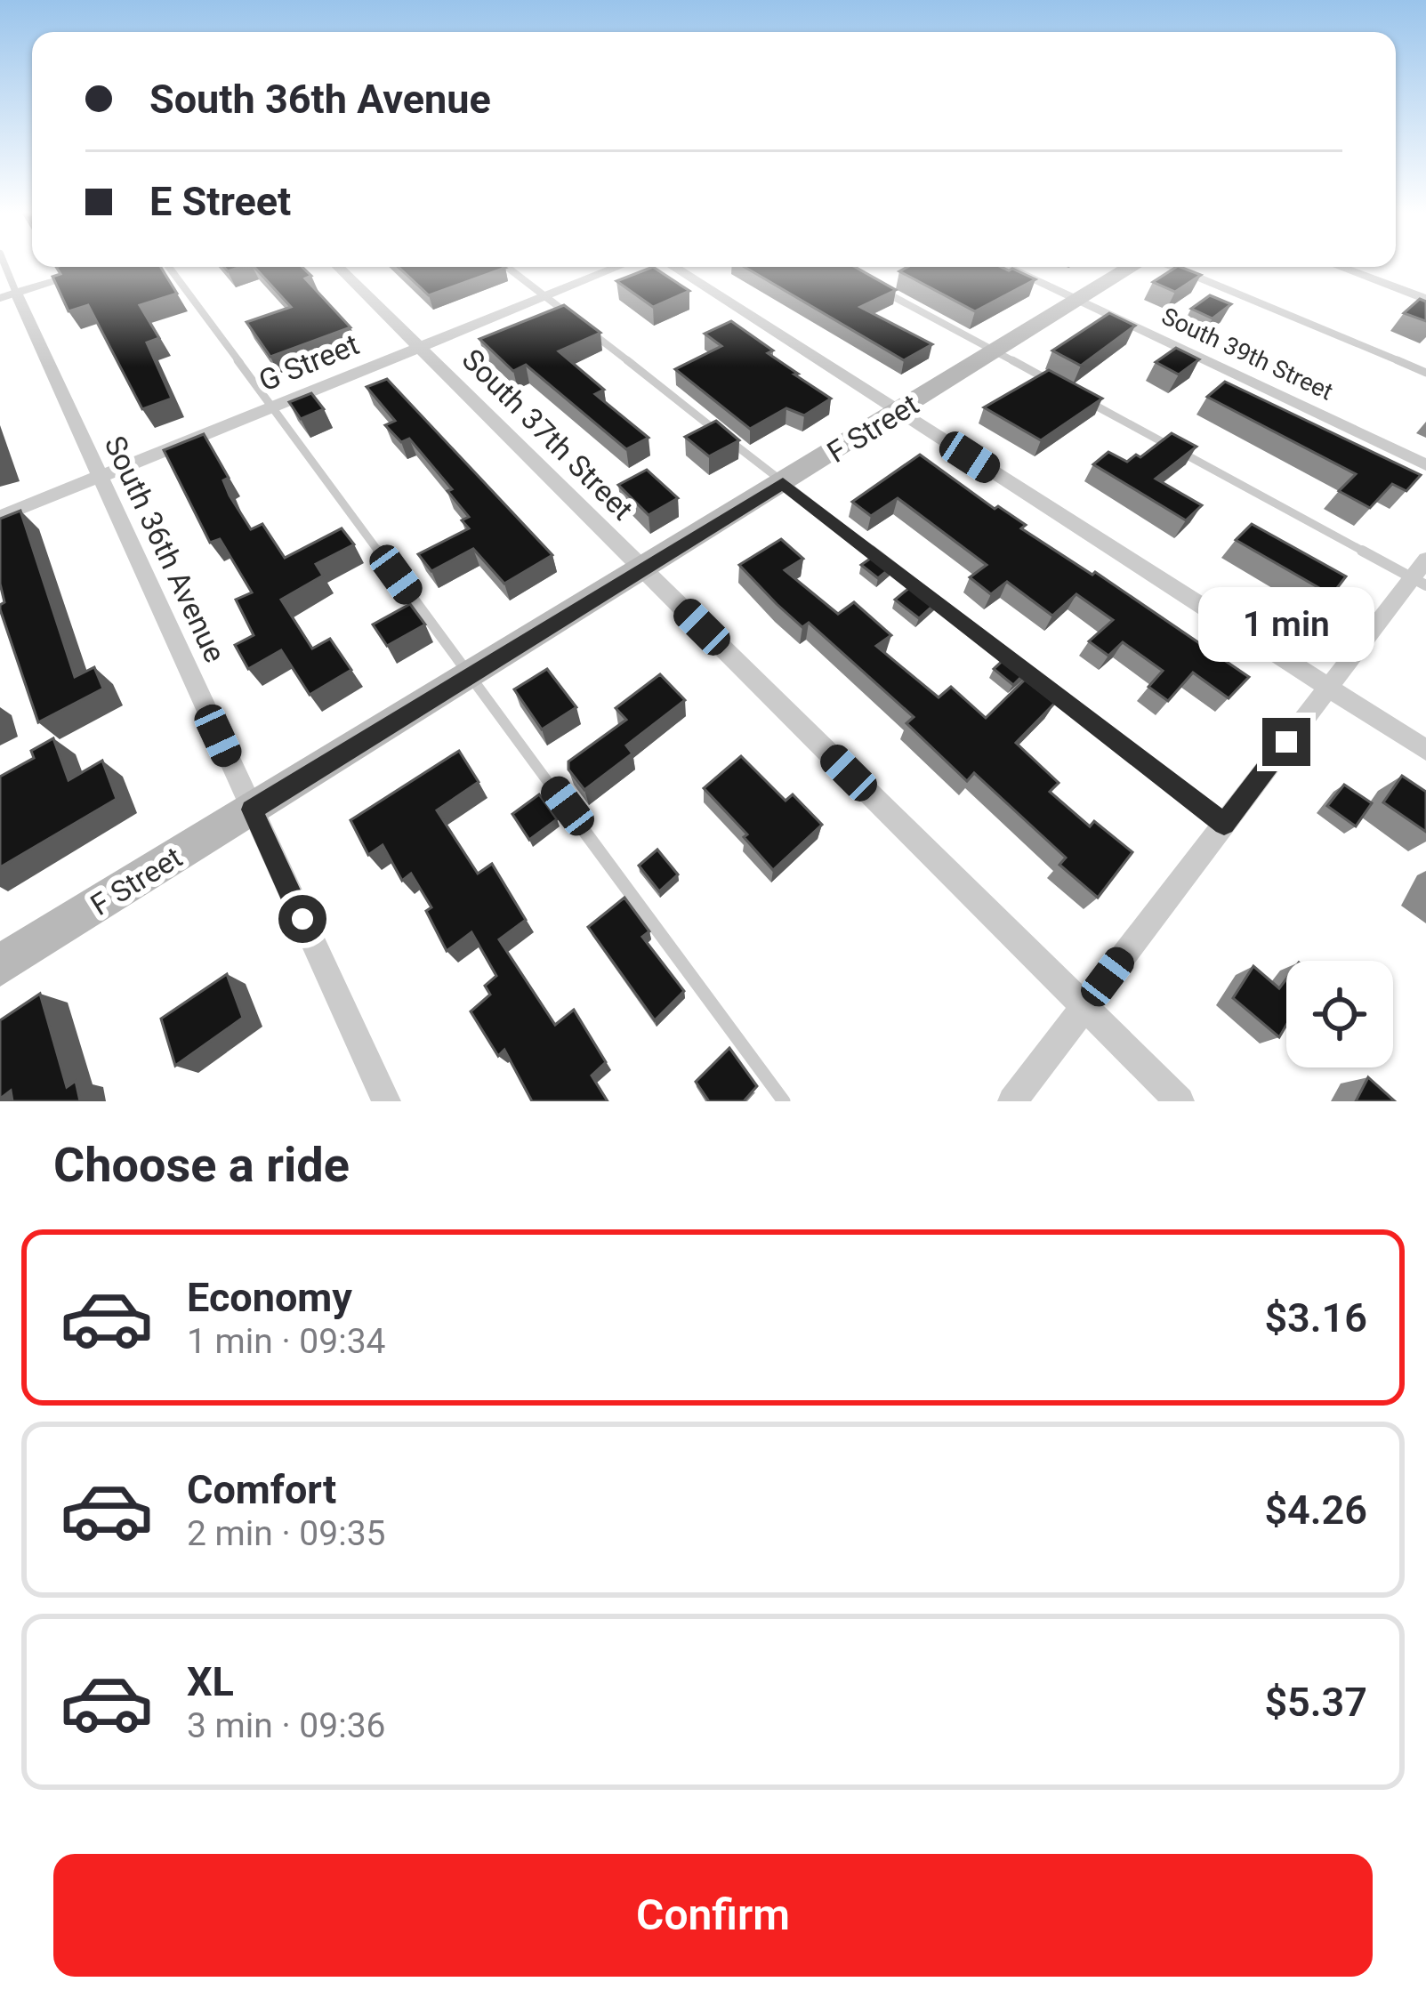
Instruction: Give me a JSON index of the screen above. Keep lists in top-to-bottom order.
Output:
{
  "streets": {
    "main road": ["F Street"],
    "street": [
      "South 39th Street",
      "G Street",
      "South 37th Street",
      "South 36th Avenue"
    ]
  },
  "crossings": [
    ["South 39th Street", "F Street"],
    ["G Street", "South 37th Street"],
    ["G Street", "South 36th Avenue"],
    ["F Street", "South 37th Street"],
    ["F Street", "South 36th Avenue"]
  ],
  "page": {
    "banner": ["South 36th Avenue", "E Street"],
    "bubble": "1 min",
    "heading": "Choose a ride",
    "list": [
      {
        "name": "Economy",
        "note": "1 min · 09:34",
        "value": "$3.16"
      },
      {
        "name": "Comfort",
        "note": "2 min · 09:35",
        "value": "$4.26"
      },
      {
        "name": "XL",
        "note": "3 min · 09:36",
        "value": "$5.37"
      }
    ],
    "buttons": "Confirm"
  }
}
